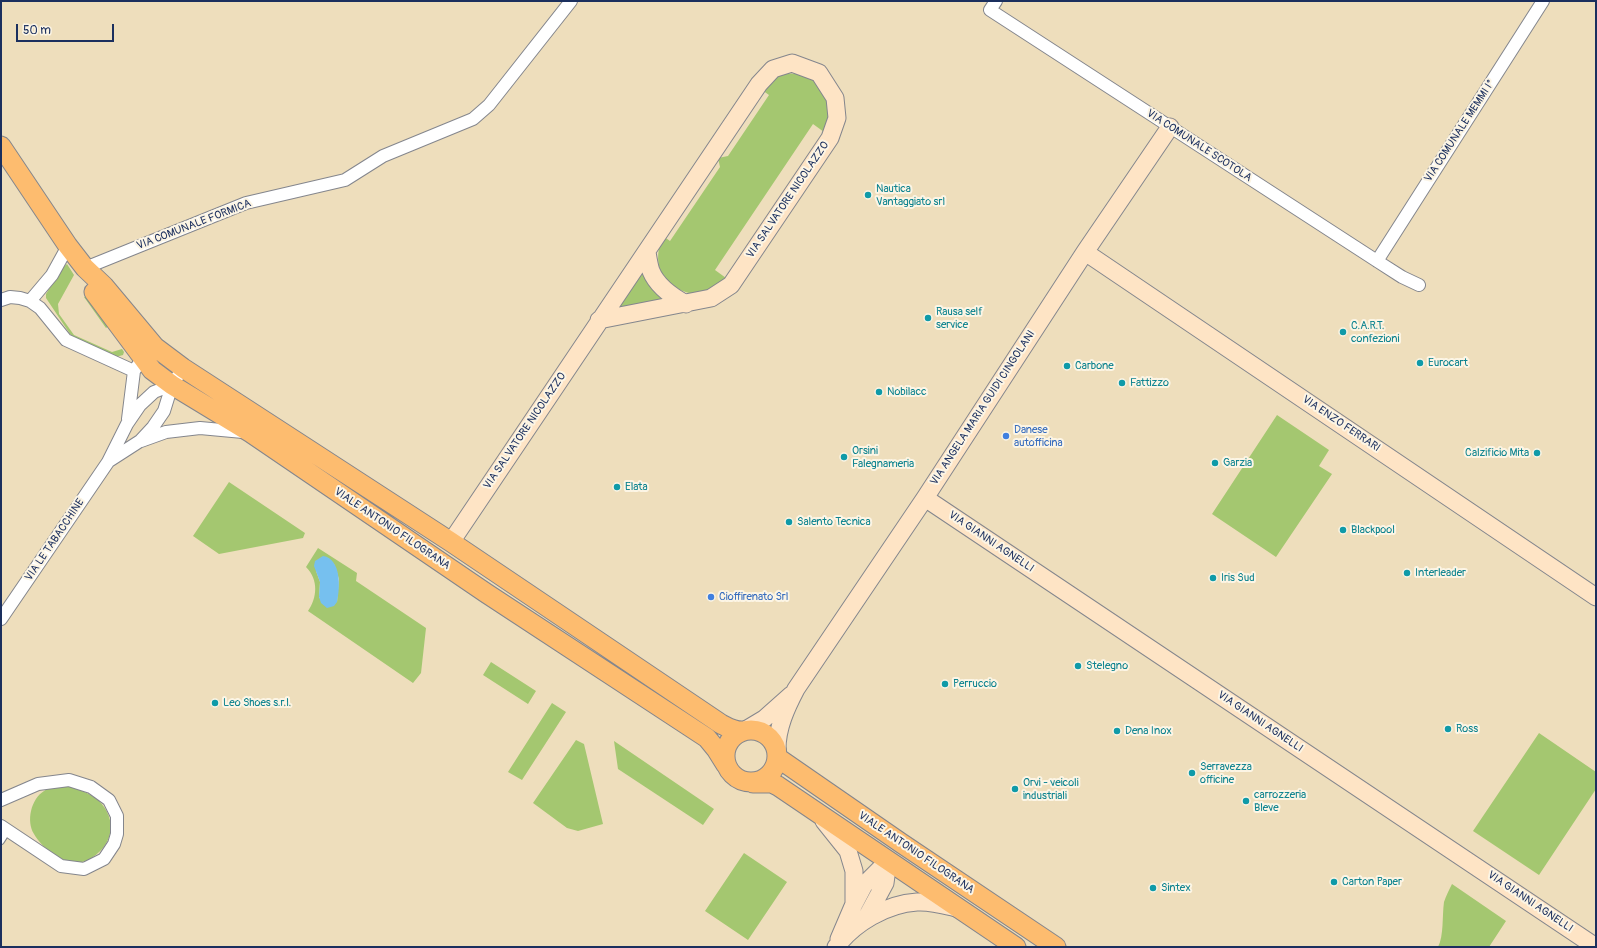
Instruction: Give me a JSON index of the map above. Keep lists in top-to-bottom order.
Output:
{
  "streets": {
    "main road": ["VIALE ANTONIO FILOGRANA"],
    "street": [
      "VIA COMUNALE MEMMI I°",
      "VIA COMUNALE SCOTOLA",
      "VIA SALVATORE NICOLAZZO",
      "VIA COMUNALE FORMICA",
      "VIA ANGELA MARIA GUIDI CINGOLANI",
      "VIA ENZO FERRARI",
      "VIA LE TABACCHINE",
      "VIA GIANNI AGNELLI"
    ]
  },
  "crossings": [
    ["VIA COMUNALE MEMMI I°", "VIA COMUNALE SCOTOLA"],
    ["VIA COMUNALE SCOTOLA", "VIA ANGELA MARIA GUIDI CINGOLANI"],
    ["VIA SALVATORE NICOLAZZO", "VIALE ANTONIO FILOGRANA"],
    ["VIA COMUNALE FORMICA", "VIALE ANTONIO FILOGRANA"],
    ["VIA ANGELA MARIA GUIDI CINGOLANI", "VIA ENZO FERRARI"],
    ["VIA ANGELA MARIA GUIDI CINGOLANI", "VIA GIANNI AGNELLI"],
    ["VIALE ANTONIO FILOGRANA", "VIA LE TABACCHINE"]
  ],
  "places": [
    "Nautica Vantaggiato srl",
    "Rausa self service",
    "C.A.R.T. confezioni",
    "Eurocart",
    "Carbone",
    "Fattizzo",
    "Nobilacc",
    "Danese autofficina",
    "Calzificio Mita",
    "Orsini Falegnameria",
    "Garzia",
    "Elata",
    "Salento Tecnica",
    "Blackpool",
    "Interleader",
    "Iris Sud",
    "Cioffirenato Srl",
    "Stelegno",
    "Perruccio",
    "Leo Shoes s.r.l.",
    "Ross",
    "Dena Inox",
    "Serravezza officine",
    "Orvi - veicoli industriali",
    "carrozzeria Bleve",
    "Carton Paper",
    "Sintex"
  ],
  "scale_bar": "50 m"
}
